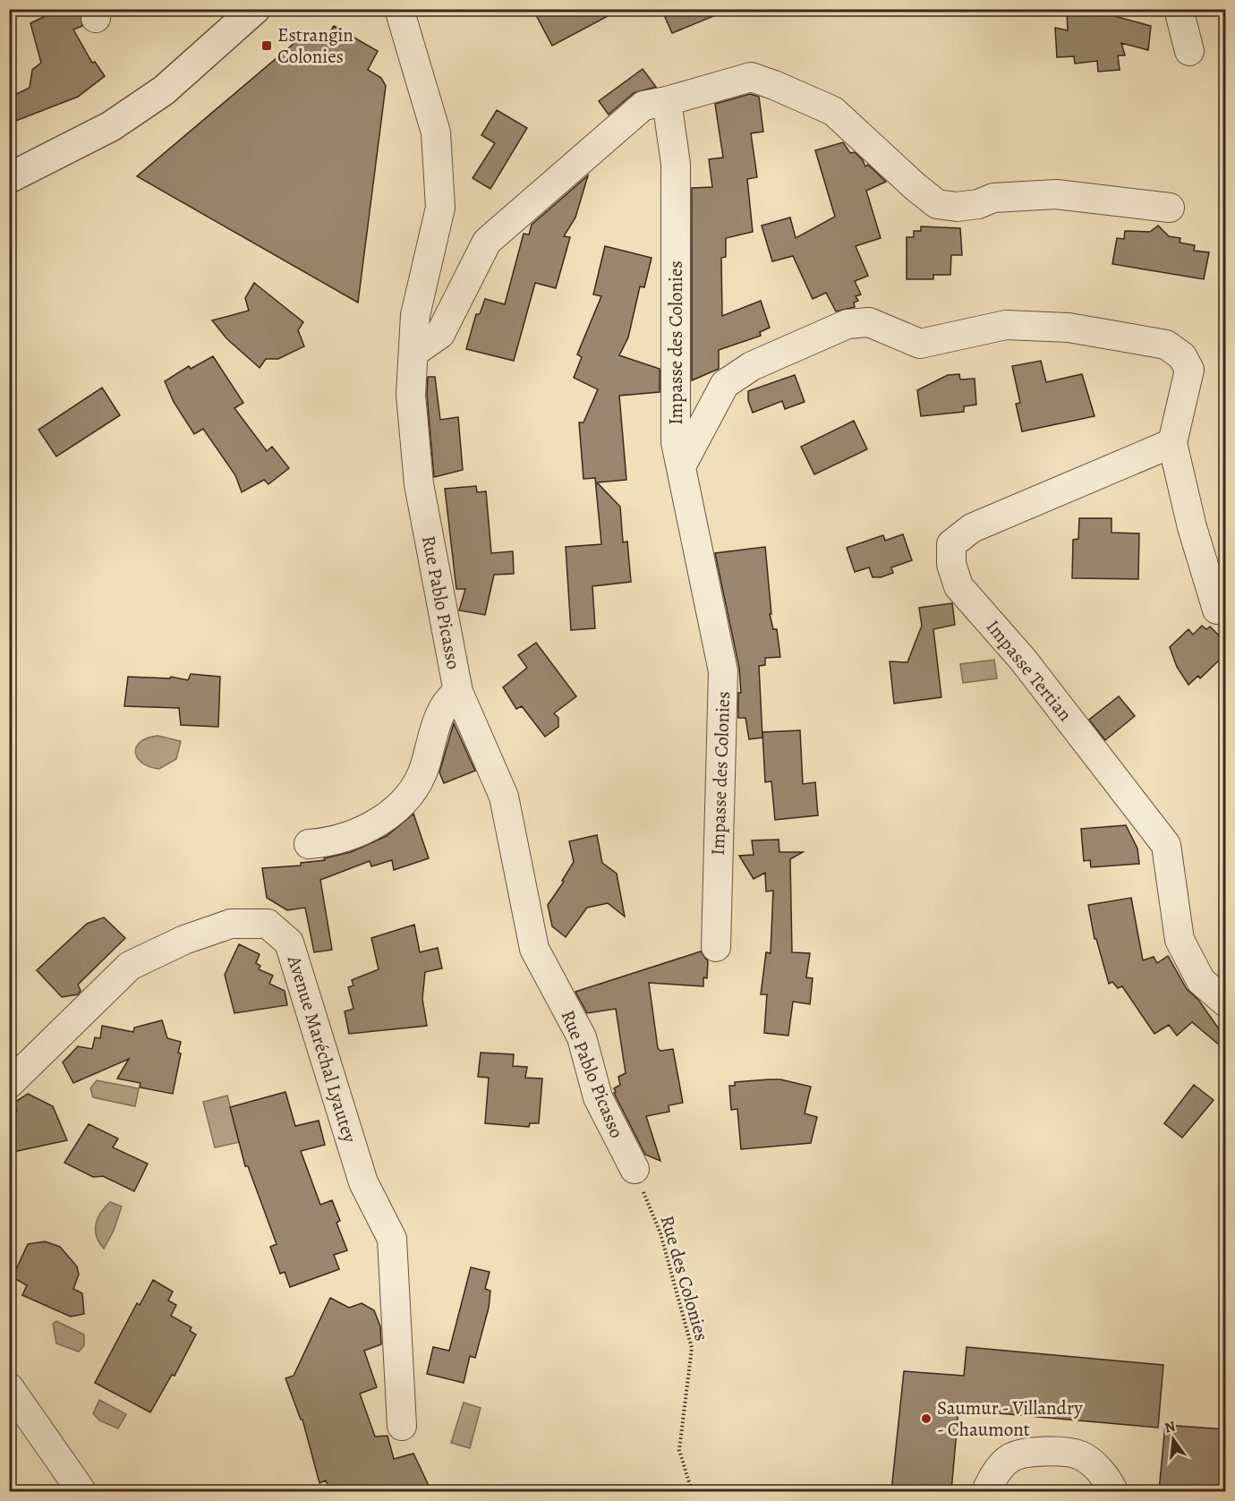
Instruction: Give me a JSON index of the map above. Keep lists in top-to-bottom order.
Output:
{
  "streets": {
    "street": [
      "Impasse des Colonies",
      "Rue Pablo Picasso",
      "Impasse Tertian",
      "Avenue Maréchal Lyautey"
    ],
    "path": ["Rue des Colonies"]
  },
  "crossings": [
    ["Rue Pablo Picasso", "Rue des Colonies"]
  ],
  "places": {
    "transit": ["Estrangin Colonies"],
    "other": ["Saumur - Villandry - Chaumont"]
  },
  "north": "top"
}
